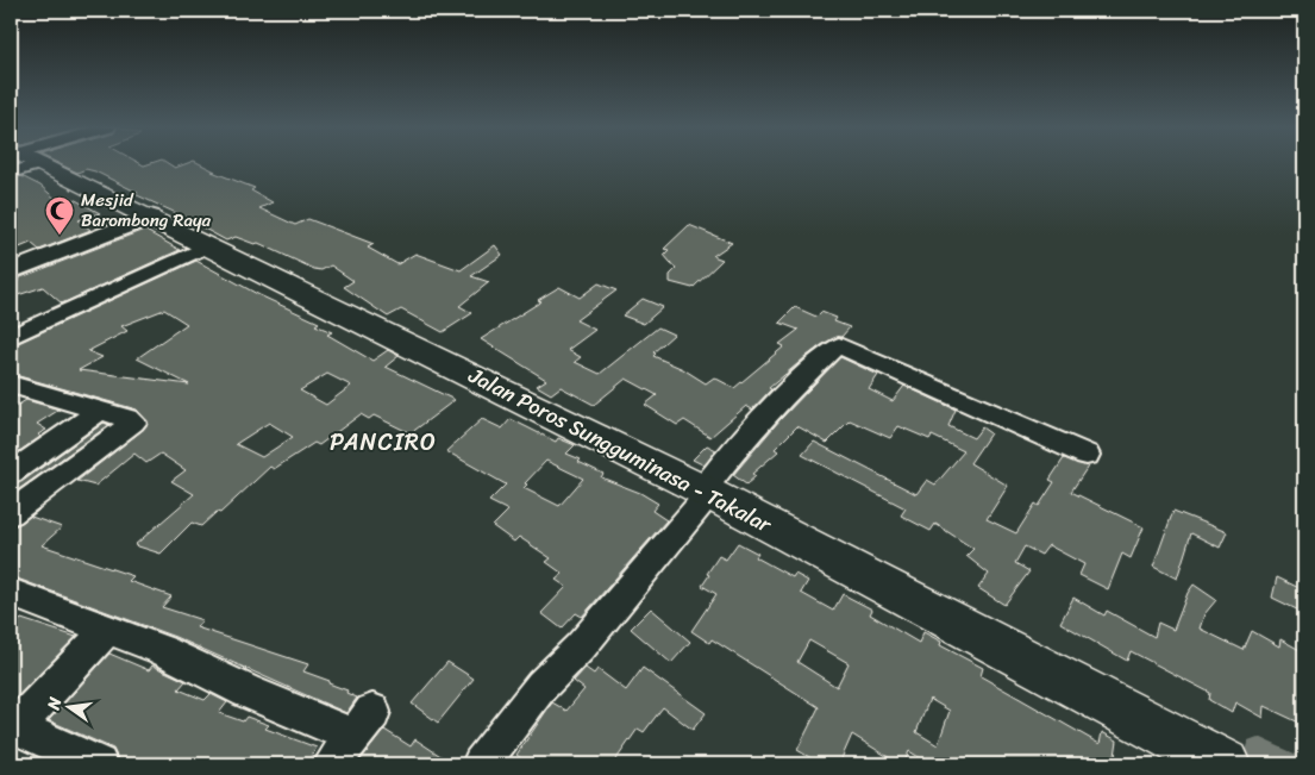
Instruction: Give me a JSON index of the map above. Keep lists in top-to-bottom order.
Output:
{
  "streets": {
    "highway": ["Jalan Poros Sungguminasa - Takalar"]
  },
  "districts": ["PANCIRO"],
  "places": {
    "mosque": ["Mesjid Barombong Raya"]
  },
  "north": "left"
}
